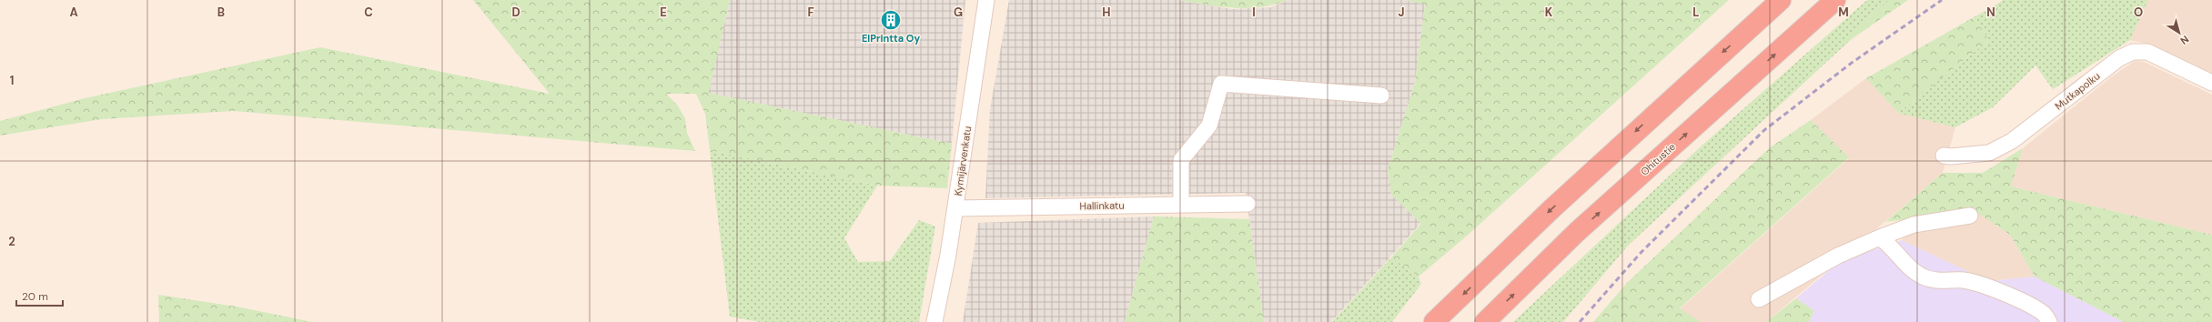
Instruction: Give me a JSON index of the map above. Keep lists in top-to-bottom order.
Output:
{
  "streets": {
    "highway": ["Ohitustie"],
    "street": ["Mutkapolku", "Kymijärvenkatu", "Hallinkatu"]
  },
  "crossings": [
    ["Kymijärvenkatu", "Hallinkatu"]
  ],
  "places": {
    "building": ["ElPrintta Oy"]
  },
  "scale_bar": "20 m",
  "north": "bottom right",
  "grid": {
    "columns": [
      "A",
      "B",
      "C",
      "D",
      "E",
      "F",
      "G",
      "H",
      "I",
      "J",
      "K",
      "L",
      "M",
      "N",
      "O"
    ],
    "rows": ["1", "2"]
  }
}
